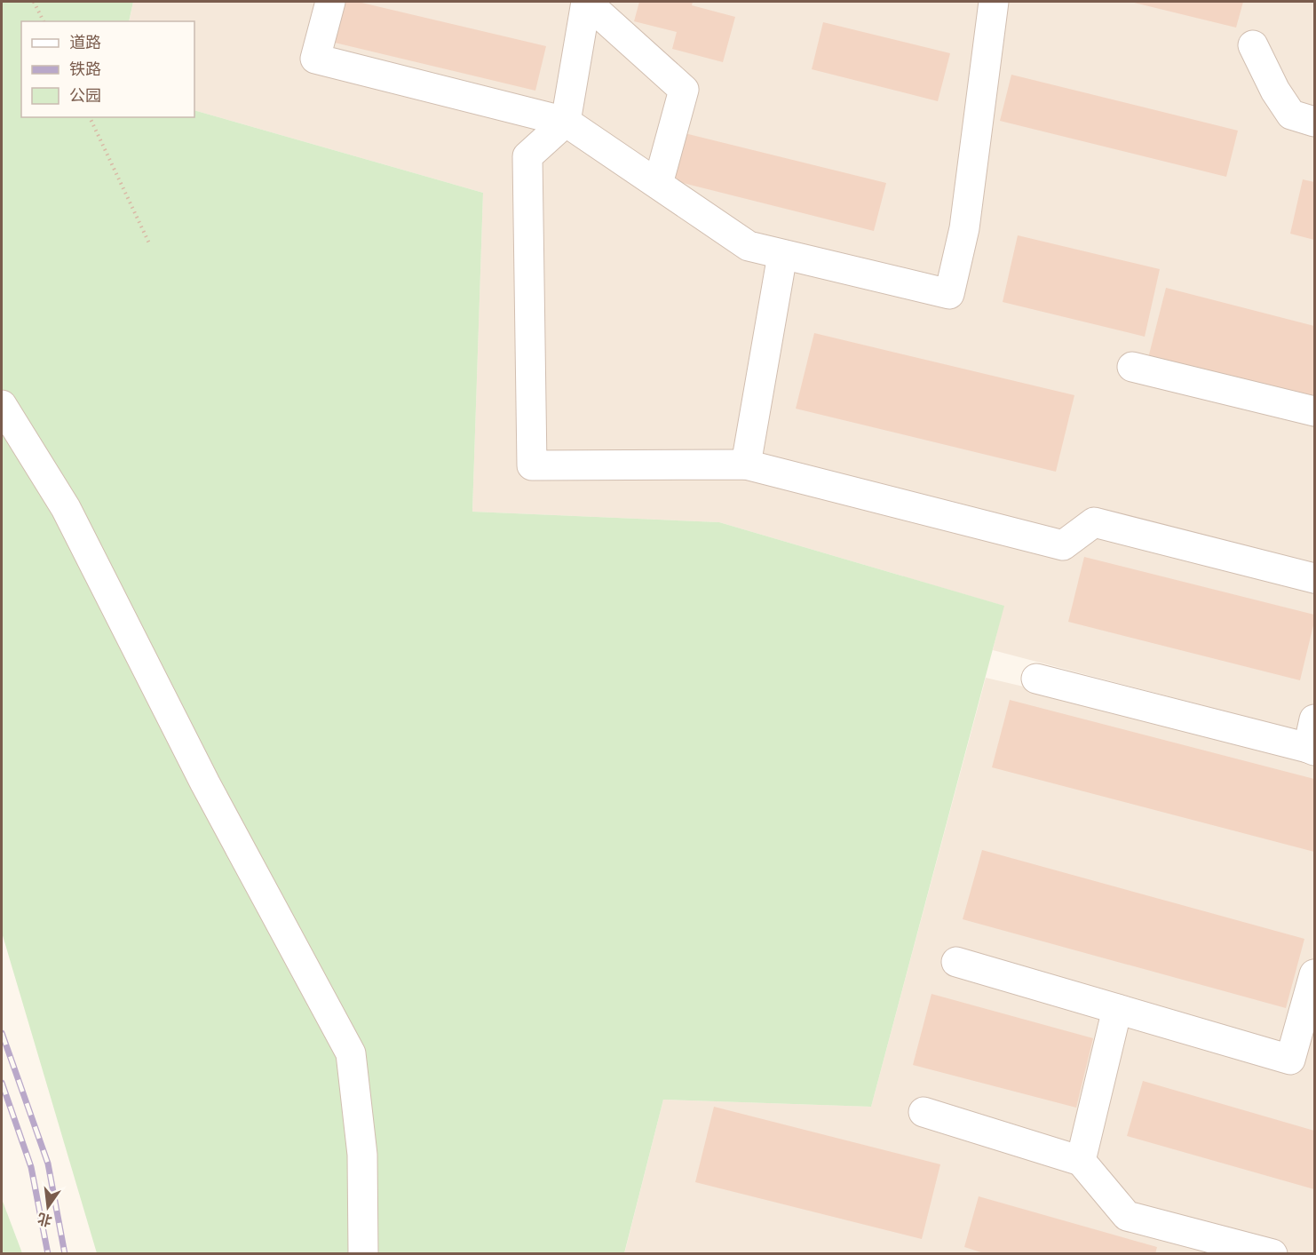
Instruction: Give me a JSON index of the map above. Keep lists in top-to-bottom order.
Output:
{
  "legend": ["道路", "铁路", "公园"],
  "north": "bottom"
}
